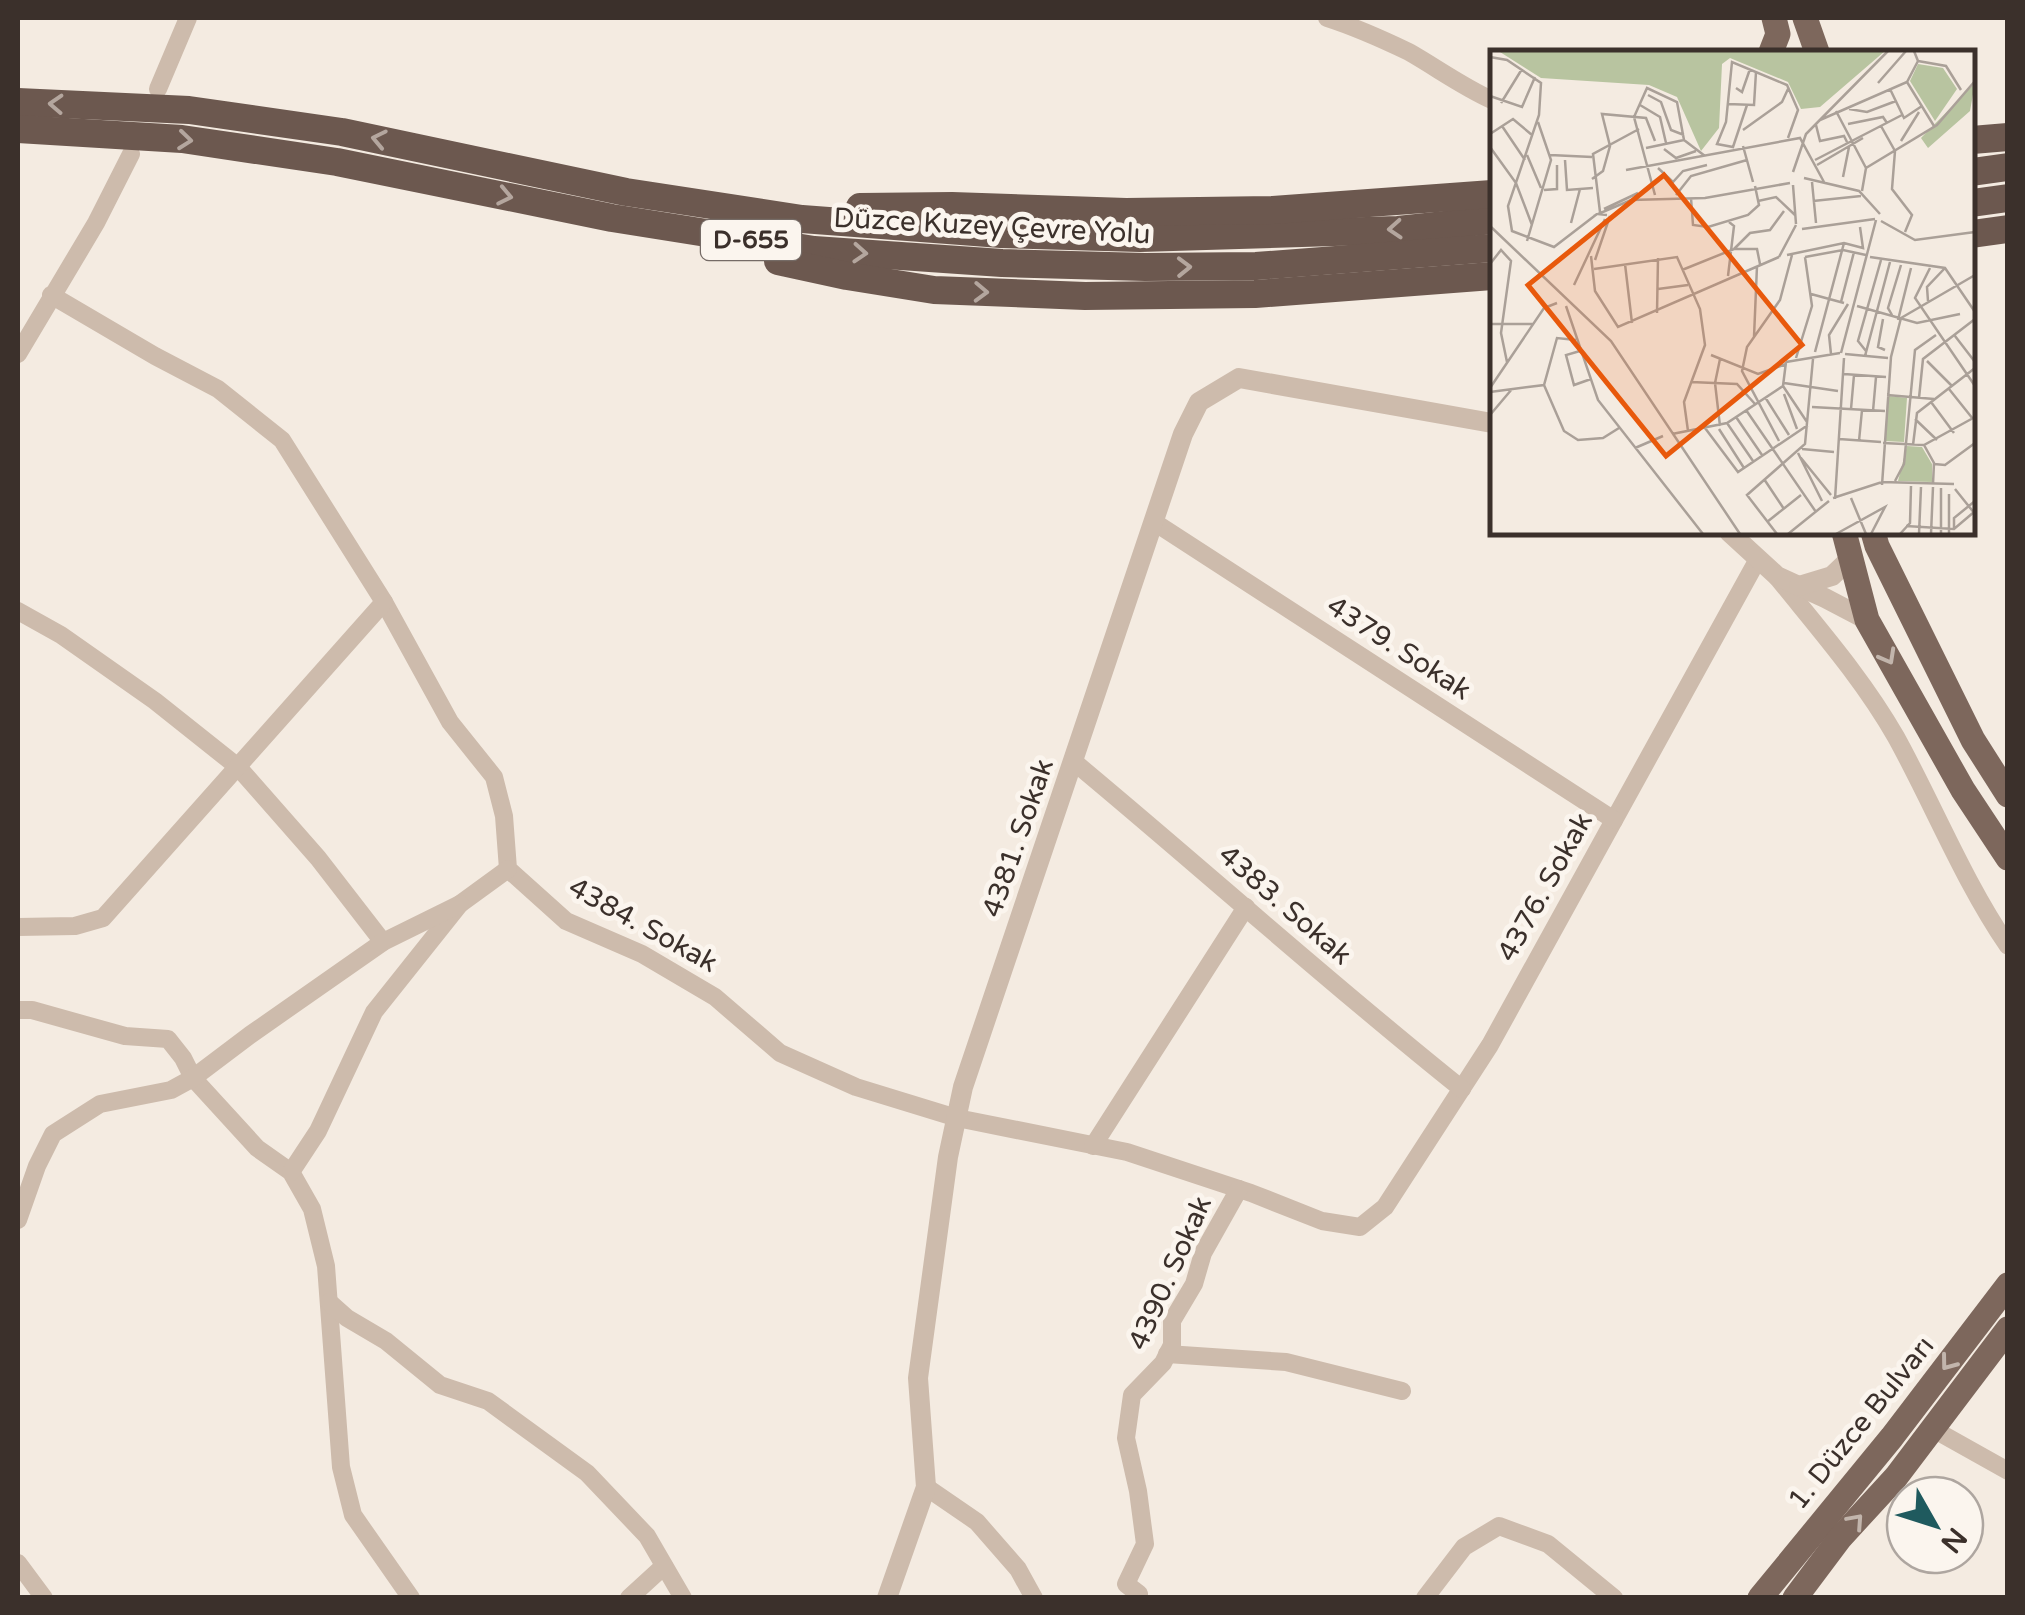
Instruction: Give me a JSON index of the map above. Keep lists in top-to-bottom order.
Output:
{
  "streets": {
    "highway": ["Düzce Kuzey Çevre Yolu", "D-655"],
    "main road": ["1. Düzce Bulvarı"],
    "street": [
      "4379. Sokak",
      "4381. Sokak",
      "4376. Sokak",
      "4383. Sokak",
      "4384. Sokak",
      "4390. Sokak"
    ]
  },
  "crossings": [
    ["4379. Sokak", "4381. Sokak"],
    ["4379. Sokak", "4376. Sokak"],
    ["4381. Sokak", "4383. Sokak"],
    ["4381. Sokak", "4384. Sokak"],
    ["4376. Sokak", "4383. Sokak"],
    ["4376. Sokak", "4384. Sokak"],
    ["4384. Sokak", "4390. Sokak"]
  ],
  "north": "bottom right"
}
